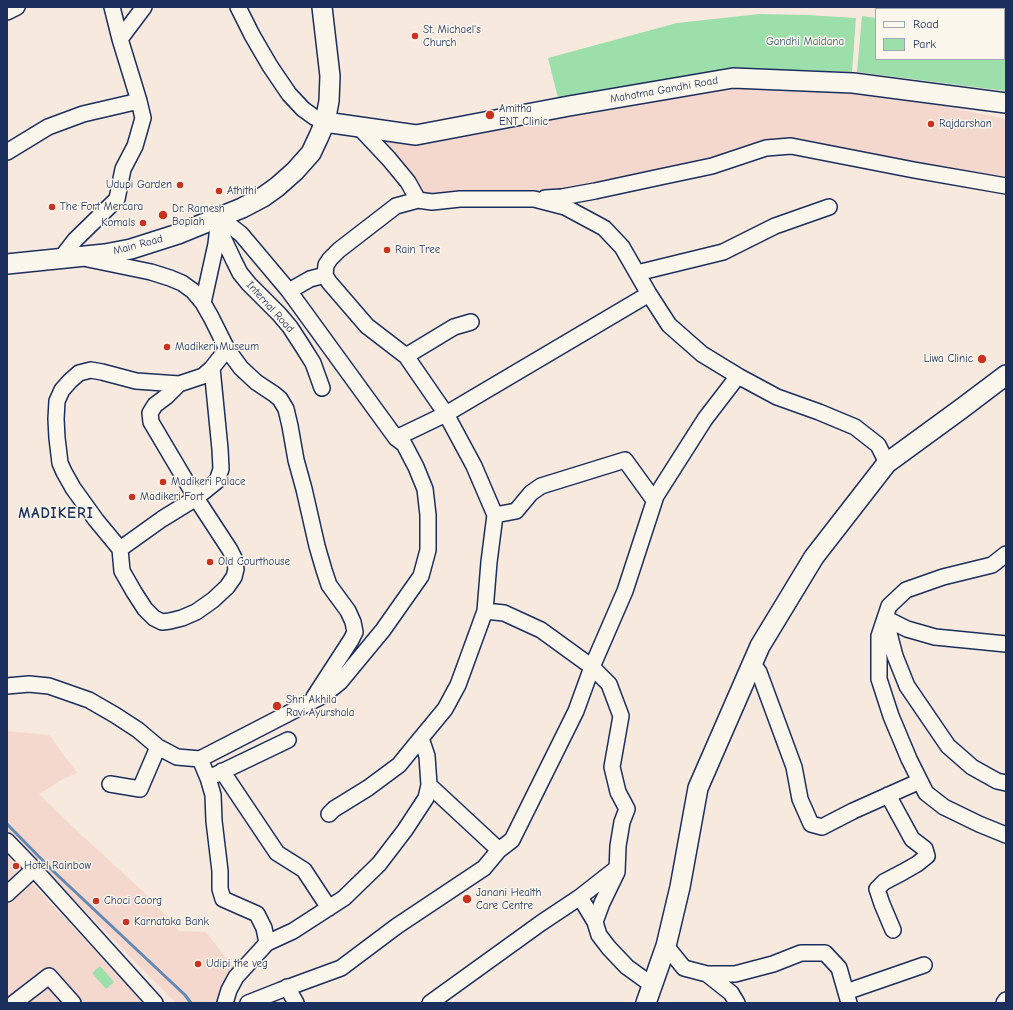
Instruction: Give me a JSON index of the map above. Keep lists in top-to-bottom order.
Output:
{
  "streets": {
    "main road": ["Mahatma Gandhi Road", "Main Road"],
    "street": ["Internal Road"]
  },
  "crossings": [
    ["Mahatma Gandhi Road", "Main Road"],
    ["Main Road", "Internal Road"]
  ],
  "districts": ["MADIKERI"],
  "parks": ["Gandhi Maidana"],
  "places": [
    "St. Michael's Church",
    "Amitha ENT Clinic",
    "Rajdarshan",
    "Udupi Garden",
    "Athithi",
    "The Fort Mercara",
    "Dr. Ramesh Bopiah",
    "Komals",
    "Rain Tree",
    "Madikeri Museum",
    "Liwa Clinic",
    "Madikeri Palace",
    "Madikeri Fort",
    "Old Courthouse",
    "Shri Akhila Ravi Ayurshala",
    "Hotel Rainbow",
    "Janani Health Care Centre",
    "Choci Coorg",
    "Karnataka Bank",
    "Udipi the veg"
  ],
  "legend": ["Road", "Park"]
}
